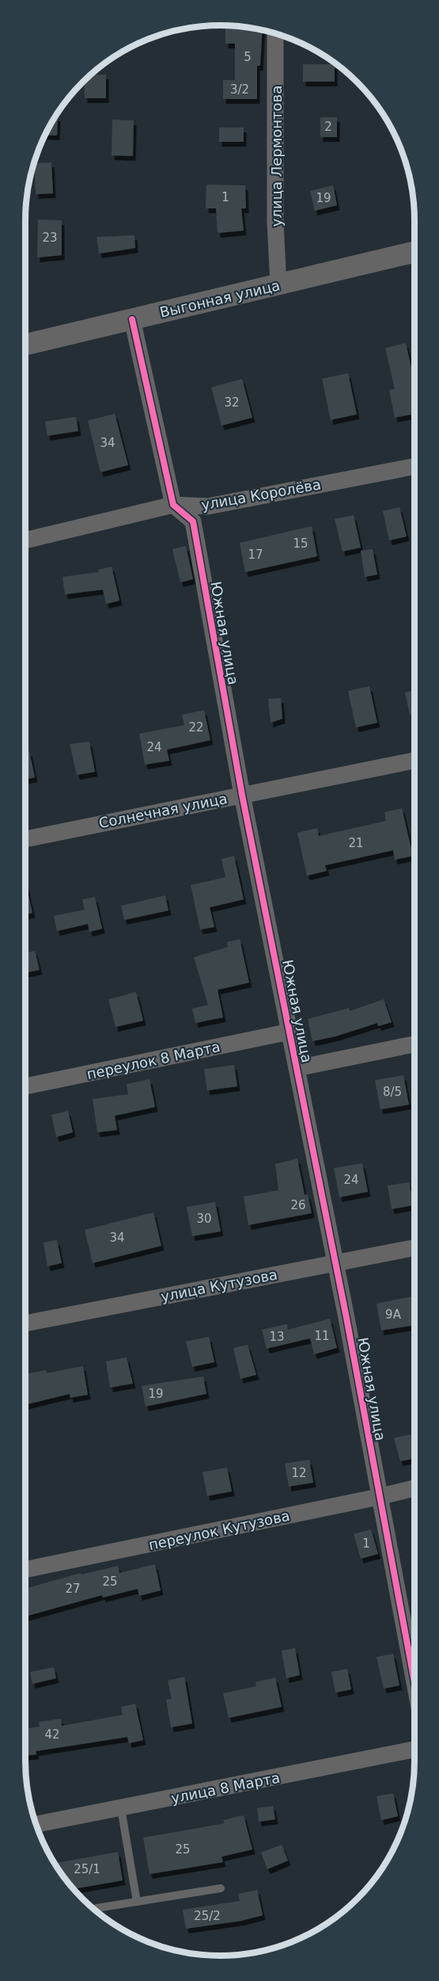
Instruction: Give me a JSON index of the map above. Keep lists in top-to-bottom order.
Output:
{
  "streets": {
    "street": [
      "улица Лермонтова",
      "Выгонная улица",
      "улица Королёва",
      "Южная улица",
      "Солнечная улица",
      "переулок 8 Марта",
      "улица Кутузова",
      "переулок Кутузова",
      "улица 8 Марта"
    ]
  },
  "crossings": [
    ["улица Лермонтова", "Выгонная улица"],
    ["улица Королёва", "Южная улица"],
    ["Южная улица", "Солнечная улица"],
    ["Южная улица", "переулок 8 Марта"],
    ["Южная улица", "улица Кутузова"],
    ["Южная улица", "переулок Кутузова"]
  ],
  "house_numbers": [
    "5",
    "3/2",
    "2",
    "1",
    "19",
    "23",
    "32",
    "34",
    "15",
    "17",
    "22",
    "24",
    "21",
    "8/5",
    "24",
    "26",
    "30",
    "34",
    "9А",
    "11",
    "13",
    "19",
    "12",
    "1",
    "25",
    "27",
    "42",
    "25",
    "25/1",
    "25/2"
  ]
}
